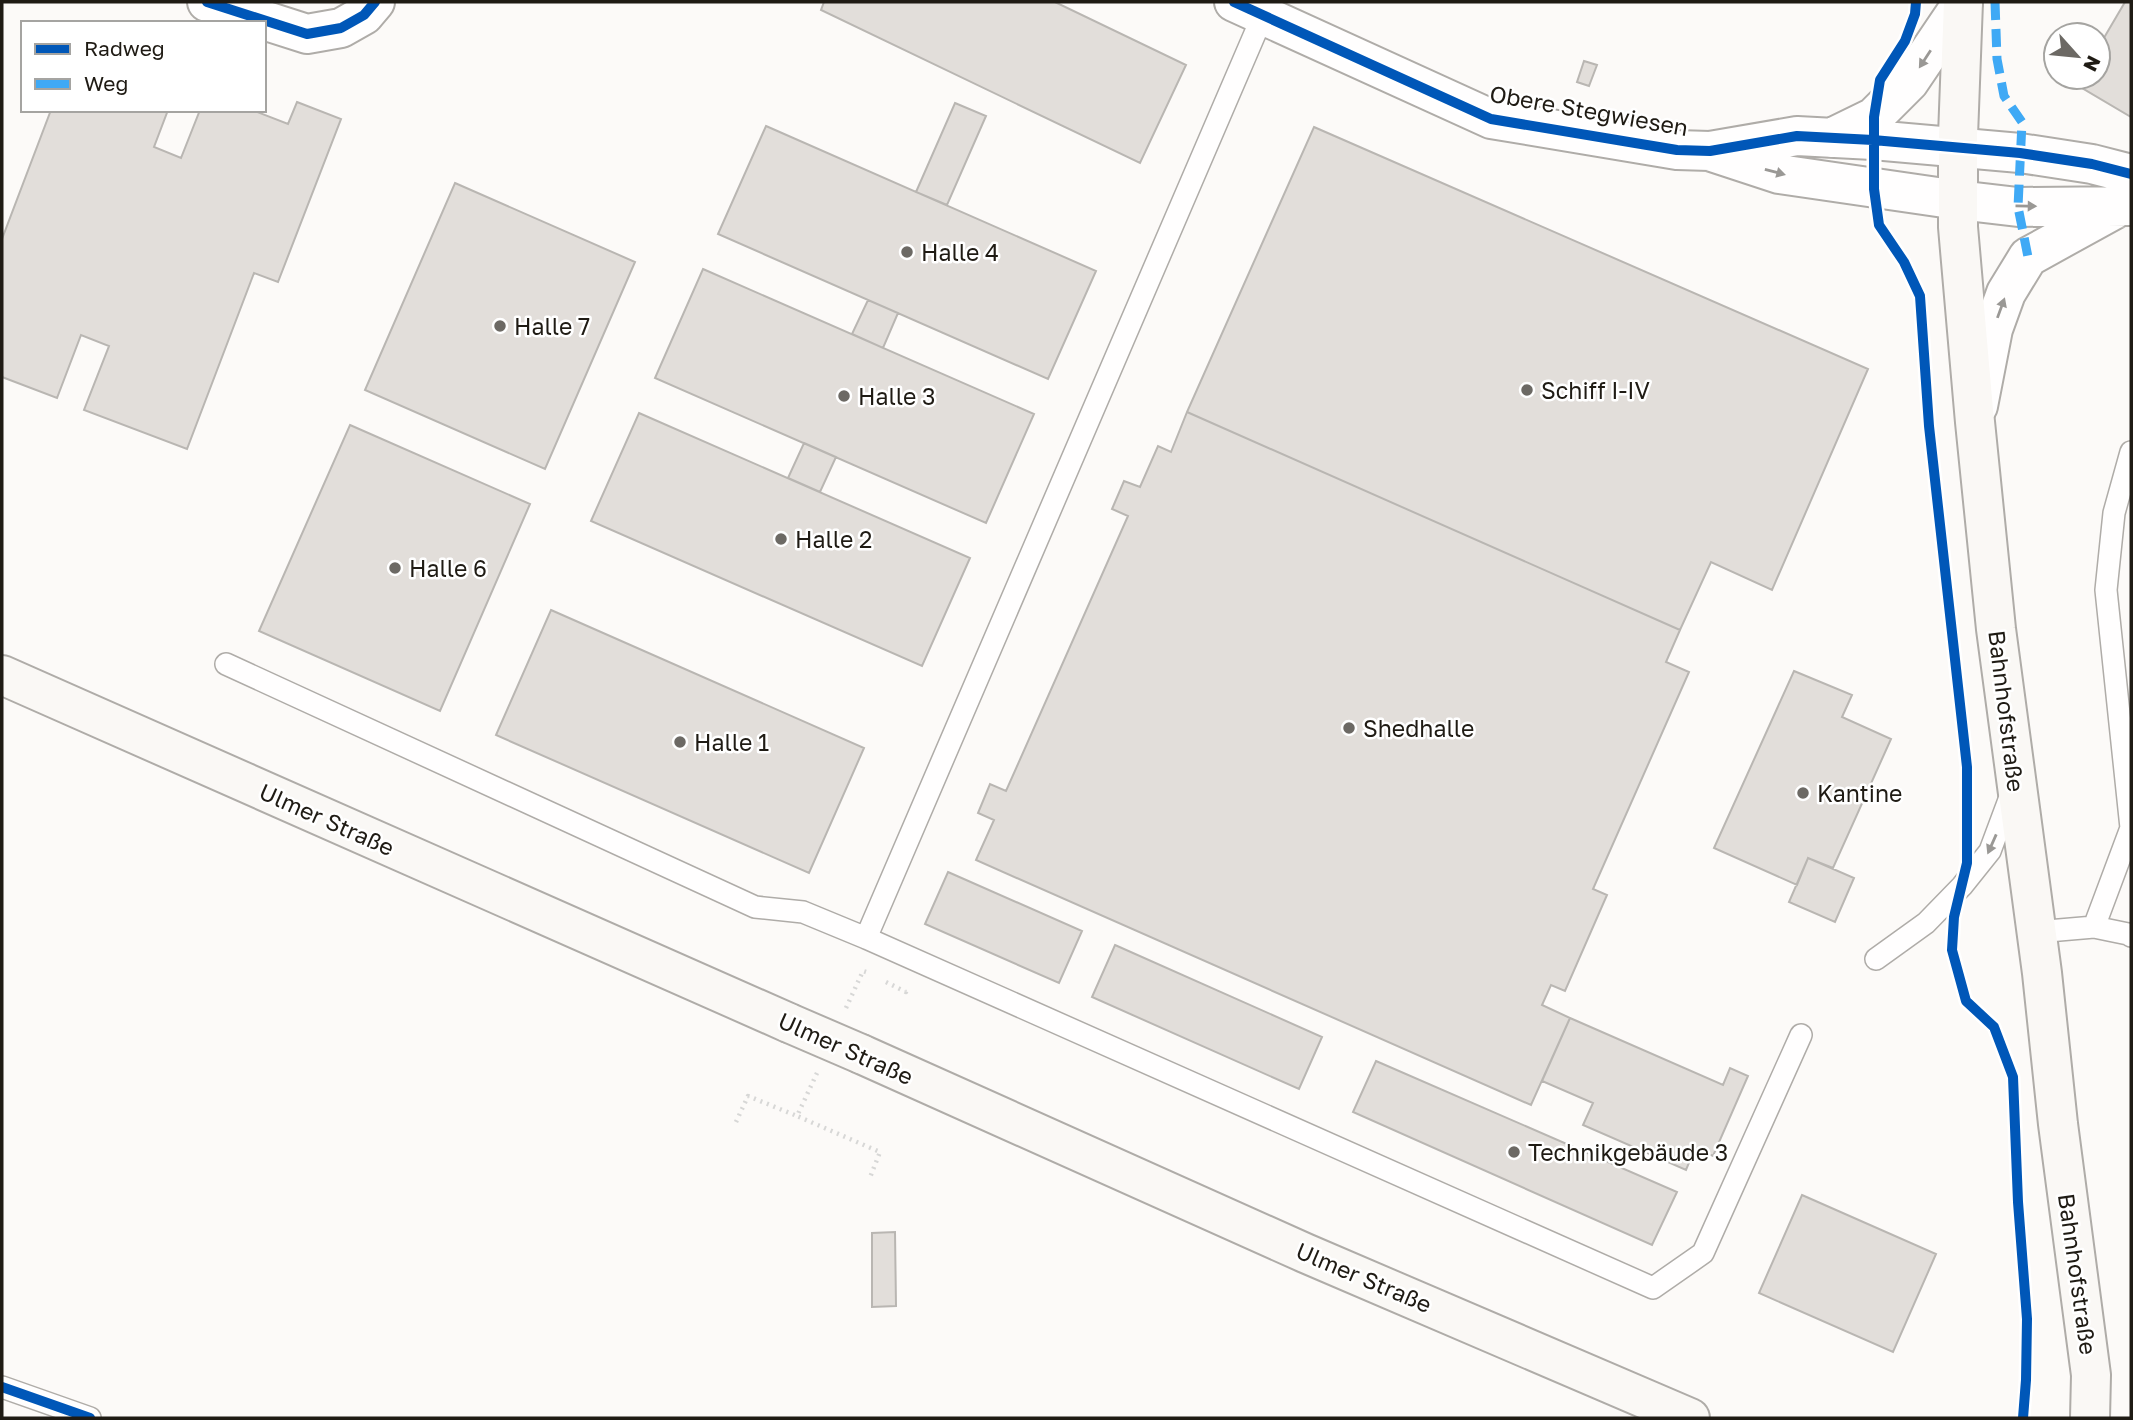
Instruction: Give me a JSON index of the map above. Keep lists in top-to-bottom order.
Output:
{
  "streets": {
    "main road": ["Bahnhofstraße", "Ulmer Straße"],
    "street": ["Obere Stegwiesen"]
  },
  "crossings": [
    ["Obere Stegwiesen", "Bahnhofstraße"]
  ],
  "places": [
    "Halle 4",
    "Halle 7",
    "Schiff I-IV",
    "Halle 3",
    "Halle 2",
    "Halle 6",
    "Shedhalle",
    "Halle 1",
    "Kantine",
    "Technikgebäude 3"
  ],
  "legend": ["Radweg", "Weg"],
  "north": "bottom right"
}
